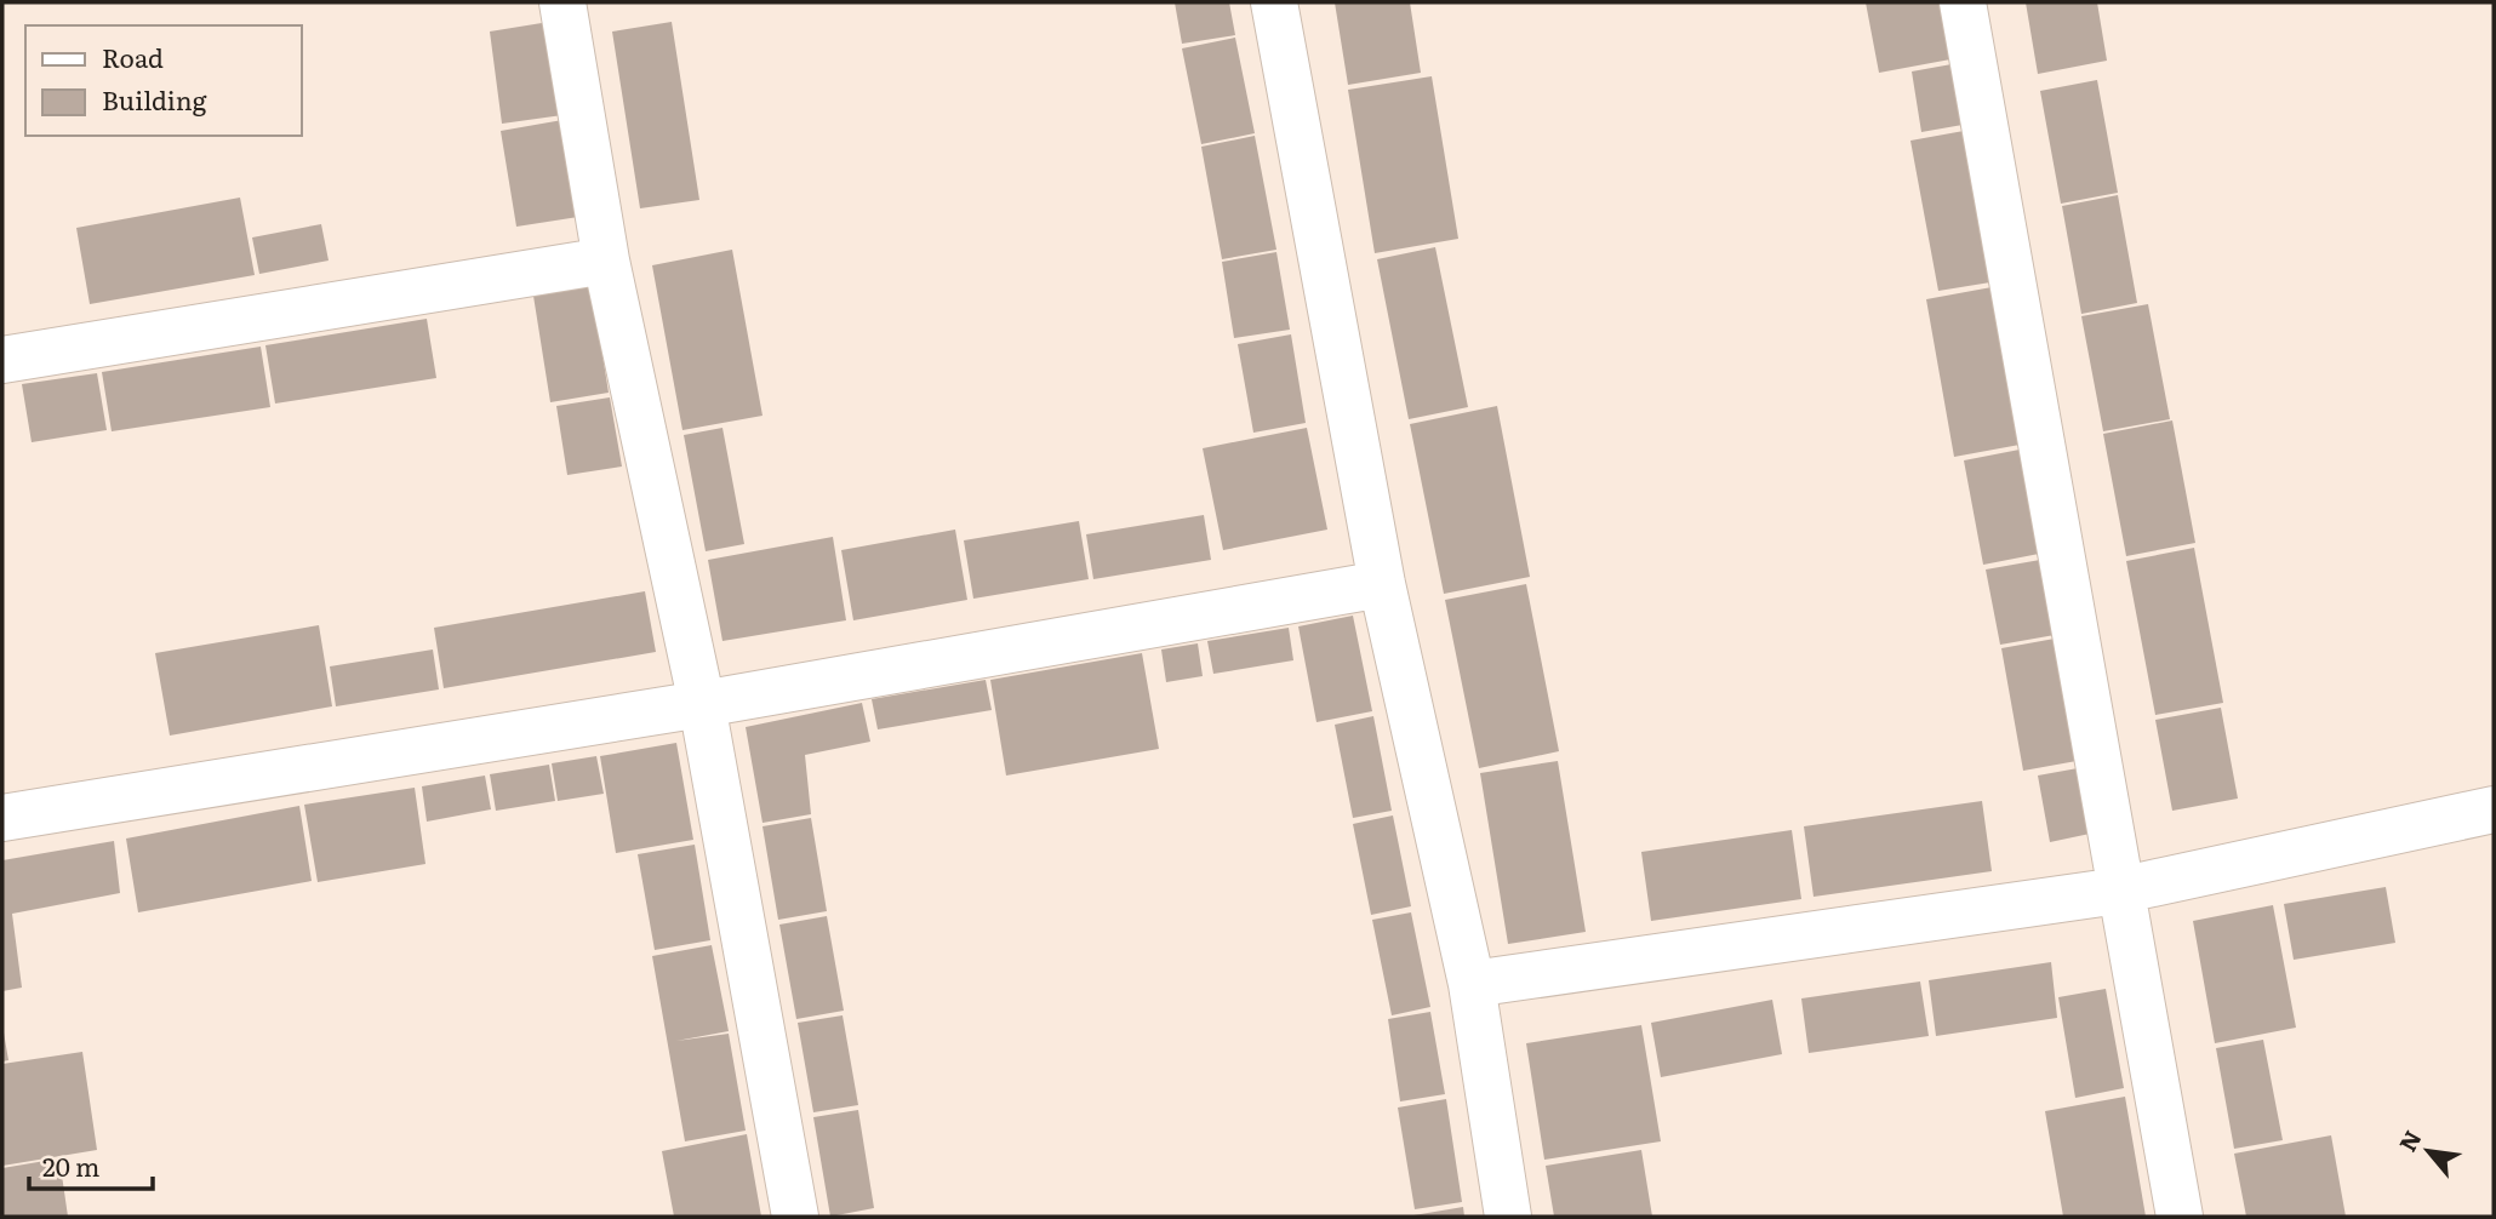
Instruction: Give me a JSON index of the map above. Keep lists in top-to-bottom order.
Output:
{
  "legend": ["Road", "Building"],
  "scale_bar": "20 m",
  "north": "top left"
}
